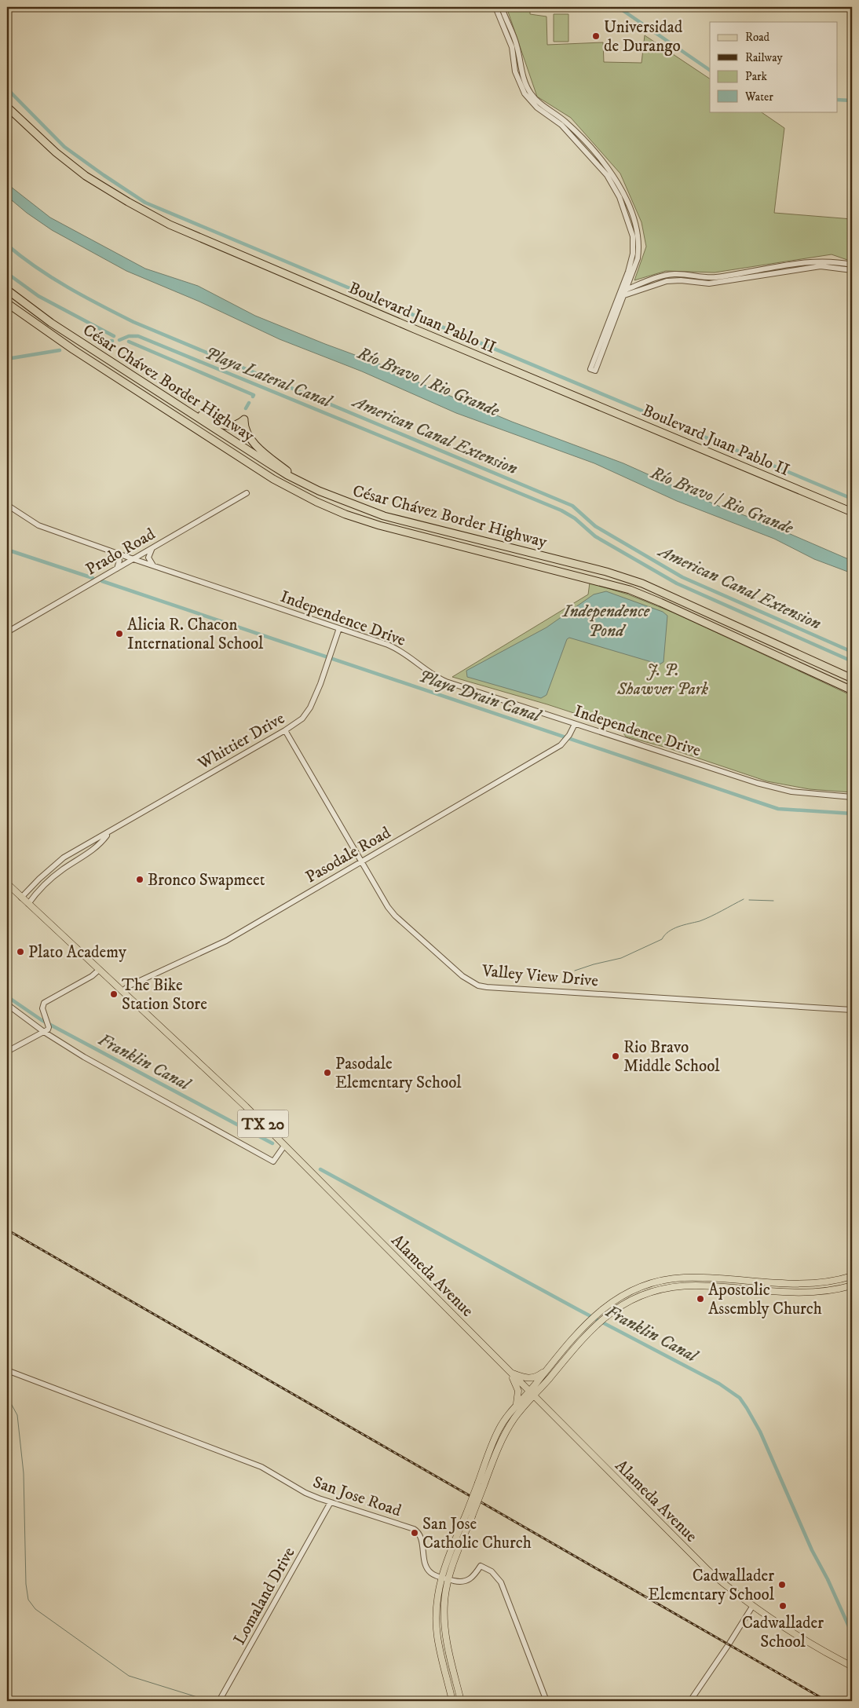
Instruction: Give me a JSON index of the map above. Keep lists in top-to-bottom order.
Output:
{
  "streets": {
    "highway": ["Boulevard Juan Pablo II", "César Chávez Border Highway"],
    "main road": ["TX 20", "Alameda Avenue"],
    "street": [
      "Prado Road",
      "Independence Drive",
      "Whittier Drive",
      "Pasodale Road",
      "Valley View Drive",
      "San Jose Road",
      "Lomaland Drive"
    ]
  },
  "crossings": [
    ["Prado Road", "Independence Drive"],
    ["Independence Drive", "Whittier Drive"],
    ["Independence Drive", "Pasodale Road"],
    ["Whittier Drive", "Valley View Drive"],
    ["Whittier Drive", "Alameda Avenue"],
    ["Pasodale Road", "Valley View Drive"],
    ["Pasodale Road", "Alameda Avenue"],
    ["San Jose Road", "Lomaland Drive"]
  ],
  "water": [
    "Playa Lateral Canal",
    "Río Bravo / Rio Grande",
    "American Canal Extension",
    "Independence Pond",
    "Playa Drain Canal",
    "Franklin Canal"
  ],
  "parks": ["J. P. Shawver Park"],
  "places": [
    "Universidad de Durango",
    "Alicia R. Chacon International School",
    "Bronco Swapmeet",
    "Plato Academy",
    "The Bike Station Store",
    "Rio Bravo Middle School",
    "Pasodale Elementary School",
    "Apostolic Assembly Church",
    "San Jose Catholic Church",
    "Cadwallader Elementary School",
    "Cadwallader School"
  ],
  "legend": [
    "Road",
    "Railway",
    "Park",
    "Water"
  ]
}
